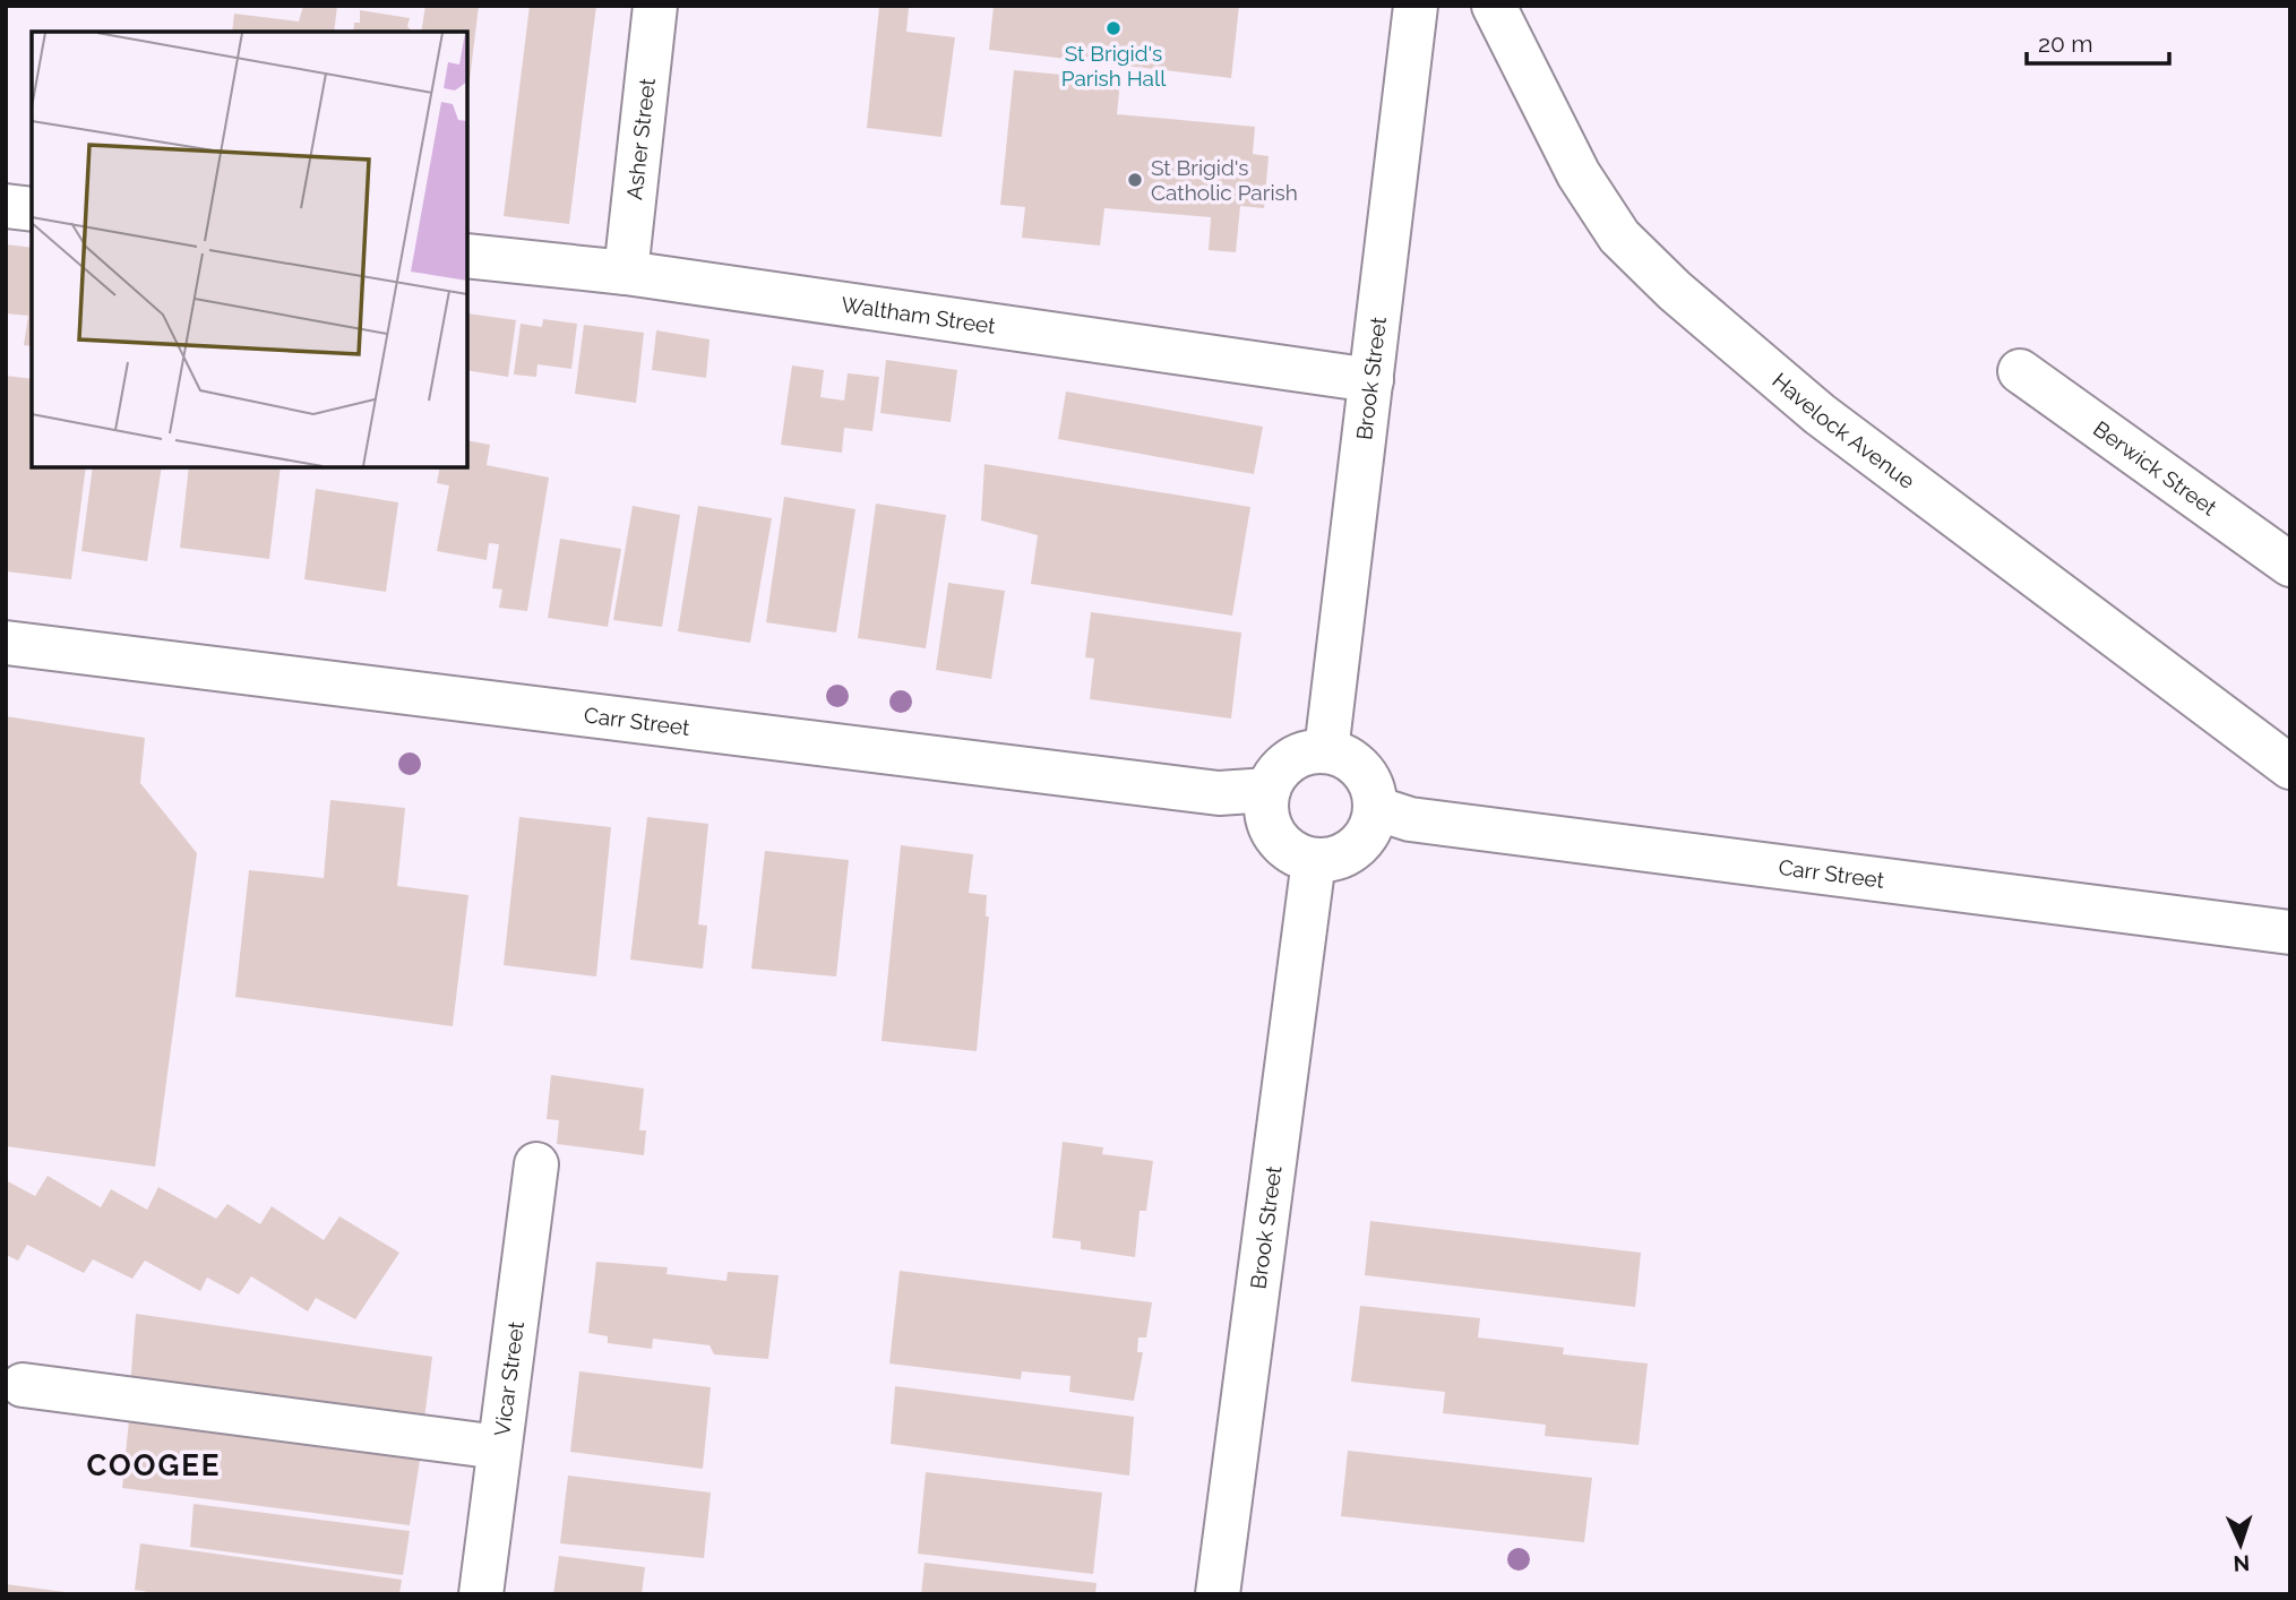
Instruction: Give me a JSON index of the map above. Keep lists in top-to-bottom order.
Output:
{
  "streets": {
    "street": [
      "Asher Street",
      "Waltham Street",
      "Brook Street",
      "Havelock Avenue",
      "Berwick Street",
      "Carr Street",
      "Vicar Street"
    ]
  },
  "crossings": [
    ["Asher Street", "Waltham Street"],
    ["Waltham Street", "Brook Street"],
    ["Brook Street", "Carr Street"]
  ],
  "districts": ["COOGEE"],
  "places": ["St Brigid's Parish Hall", "St Brigid's Catholic Parish"],
  "scale_bar": "20 m",
  "north": "bottom"
}
